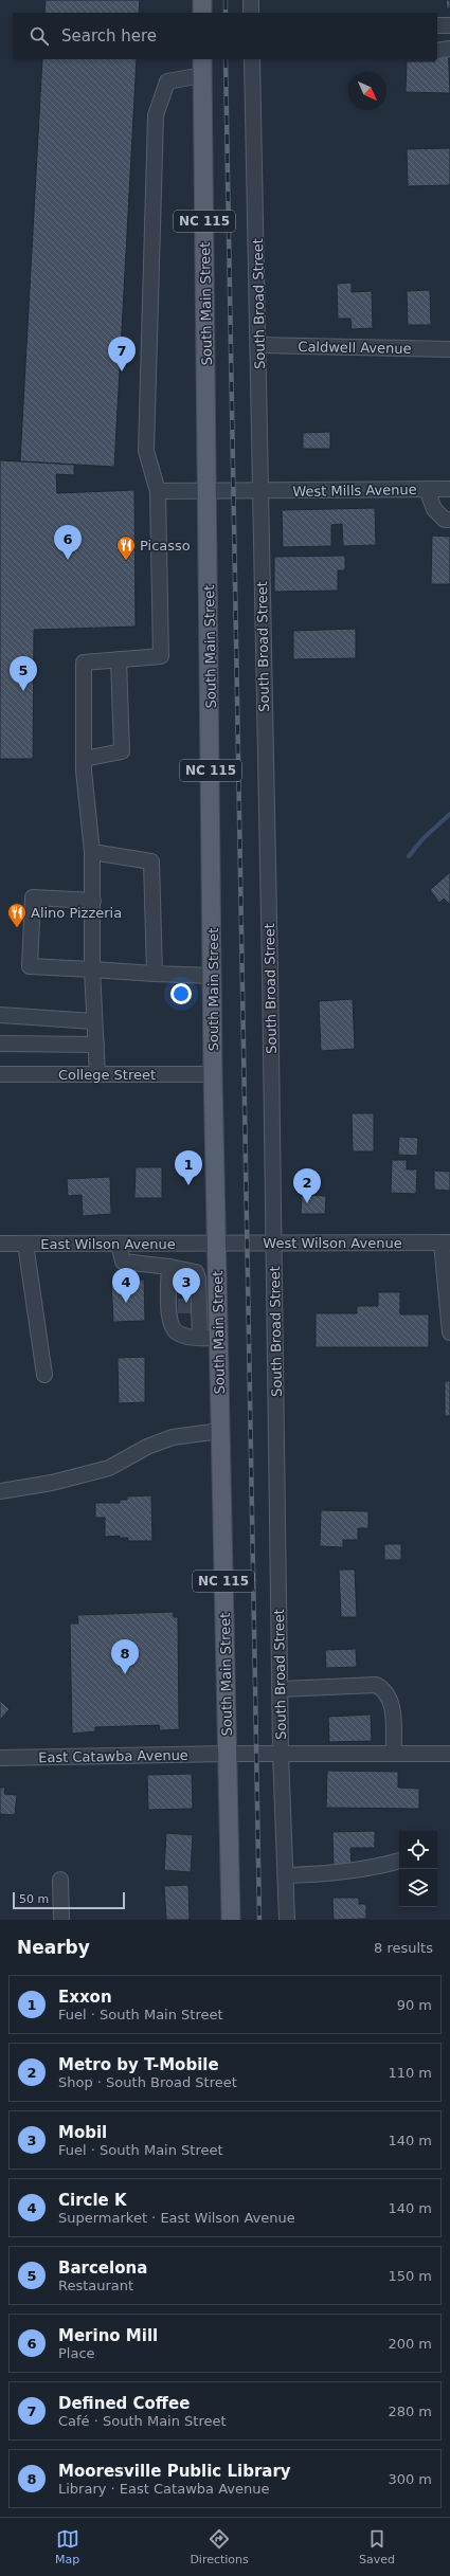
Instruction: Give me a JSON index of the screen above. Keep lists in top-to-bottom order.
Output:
{
  "streets": {
    "main road": ["NC 115", "South Main Street"],
    "street": [
      "South Broad Street",
      "Caldwell Avenue",
      "West Mills Avenue",
      "College Street",
      "West Wilson Avenue",
      "East Wilson Avenue",
      "East Catawba Avenue"
    ]
  },
  "crossings": [
    ["South Main Street", "West Mills Avenue"],
    ["South Main Street", "College Street"],
    ["South Main Street", "West Wilson Avenue"],
    ["South Main Street", "East Wilson Avenue"],
    ["South Main Street", "East Catawba Avenue"],
    ["South Broad Street", "Caldwell Avenue"],
    ["South Broad Street", "West Mills Avenue"],
    ["South Broad Street", "West Wilson Avenue"],
    ["South Broad Street", "East Catawba Avenue"],
    ["West Wilson Avenue", "East Wilson Avenue"]
  ],
  "places": {
    "restaurant": ["Picasso", "Alino Pizzeria"]
  },
  "scale_bar": "50 m",
  "north": "bottom right",
  "page": {
    "search": "Search here",
    "pins": [
      "7",
      "6",
      "5",
      "1",
      "2",
      "3",
      "4",
      "8"
    ],
    "scale": "50 m",
    "heading": ["Nearby", "8 results"],
    "list": [
      {
        "mark": "1",
        "name": "Exxon",
        "note": "Fuel · South Main Street",
        "value": "90 m"
      },
      {
        "mark": "2",
        "name": "Metro by T-Mobile",
        "note": "Shop · South Broad Street",
        "value": "110 m"
      },
      {
        "mark": "3",
        "name": "Mobil",
        "note": "Fuel · South Main Street",
        "value": "140 m"
      },
      {
        "mark": "4",
        "name": "Circle K",
        "note": "Supermarket · East Wilson Avenue",
        "value": "140 m"
      },
      {
        "mark": "5",
        "name": "Barcelona",
        "note": "Restaurant",
        "value": "150 m"
      },
      {
        "mark": "6",
        "name": "Merino Mill",
        "note": "Place",
        "value": "200 m"
      },
      {
        "mark": "7",
        "name": "Defined Coffee",
        "note": "Café · South Main Street",
        "value": "280 m"
      },
      {
        "mark": "8",
        "name": "Mooresville Public Library",
        "note": "Library · East Catawba Avenue",
        "value": "300 m"
      }
    ],
    "nav": ["Map", "Directions", "Saved"]
  }
}
